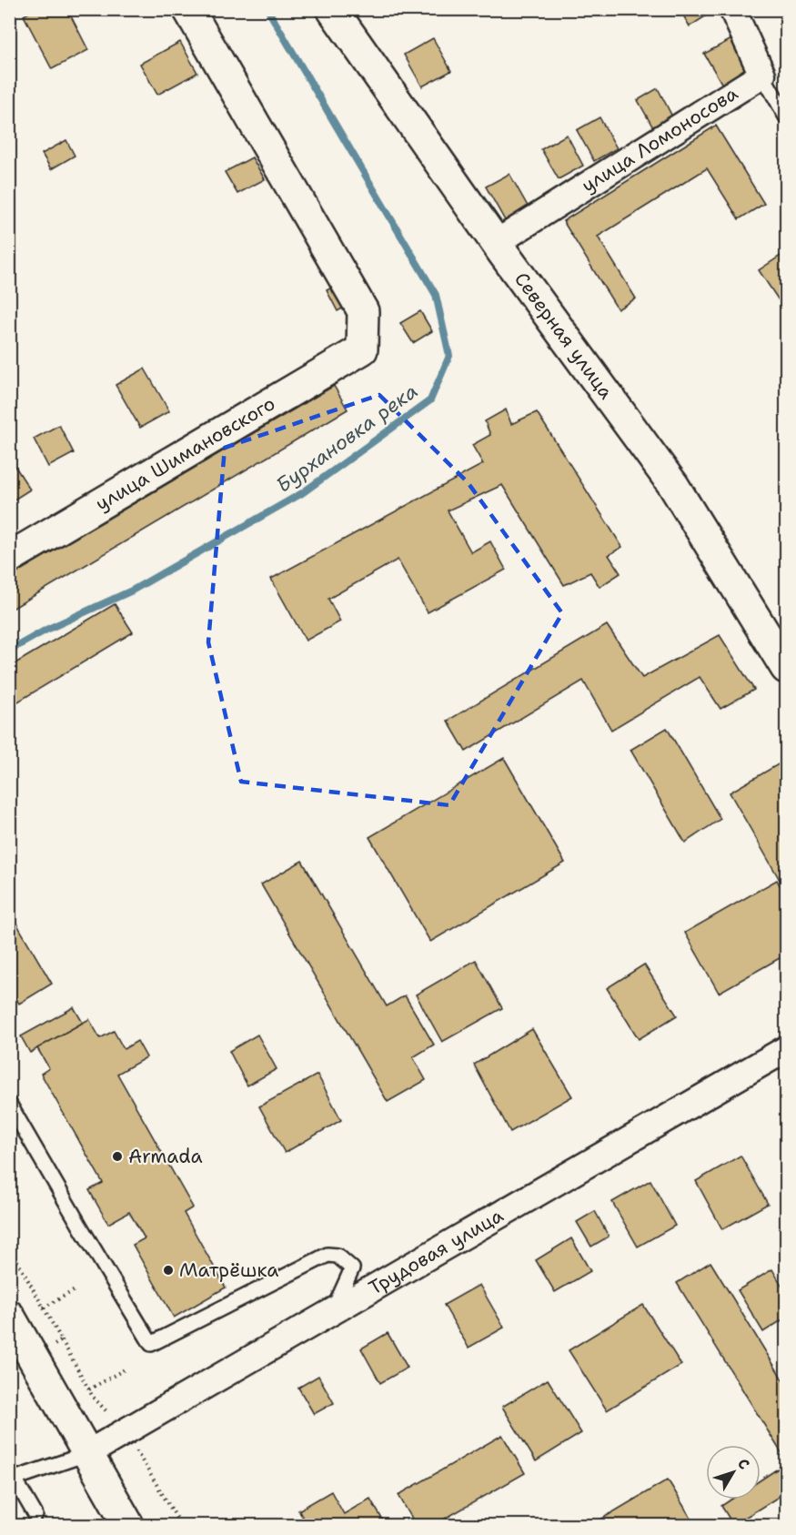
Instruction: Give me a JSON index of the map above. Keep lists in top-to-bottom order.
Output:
{
  "streets": {
    "street": [
      "улица Ломоносова",
      "Северная улица",
      "улица Шимановского",
      "Трудовая улица"
    ]
  },
  "crossings": [
    ["улица Ломоносова", "Северная улица"]
  ],
  "water": ["Бурхановка река"],
  "places": ["Armada", "Матрёшка"],
  "north": "top right"
}
